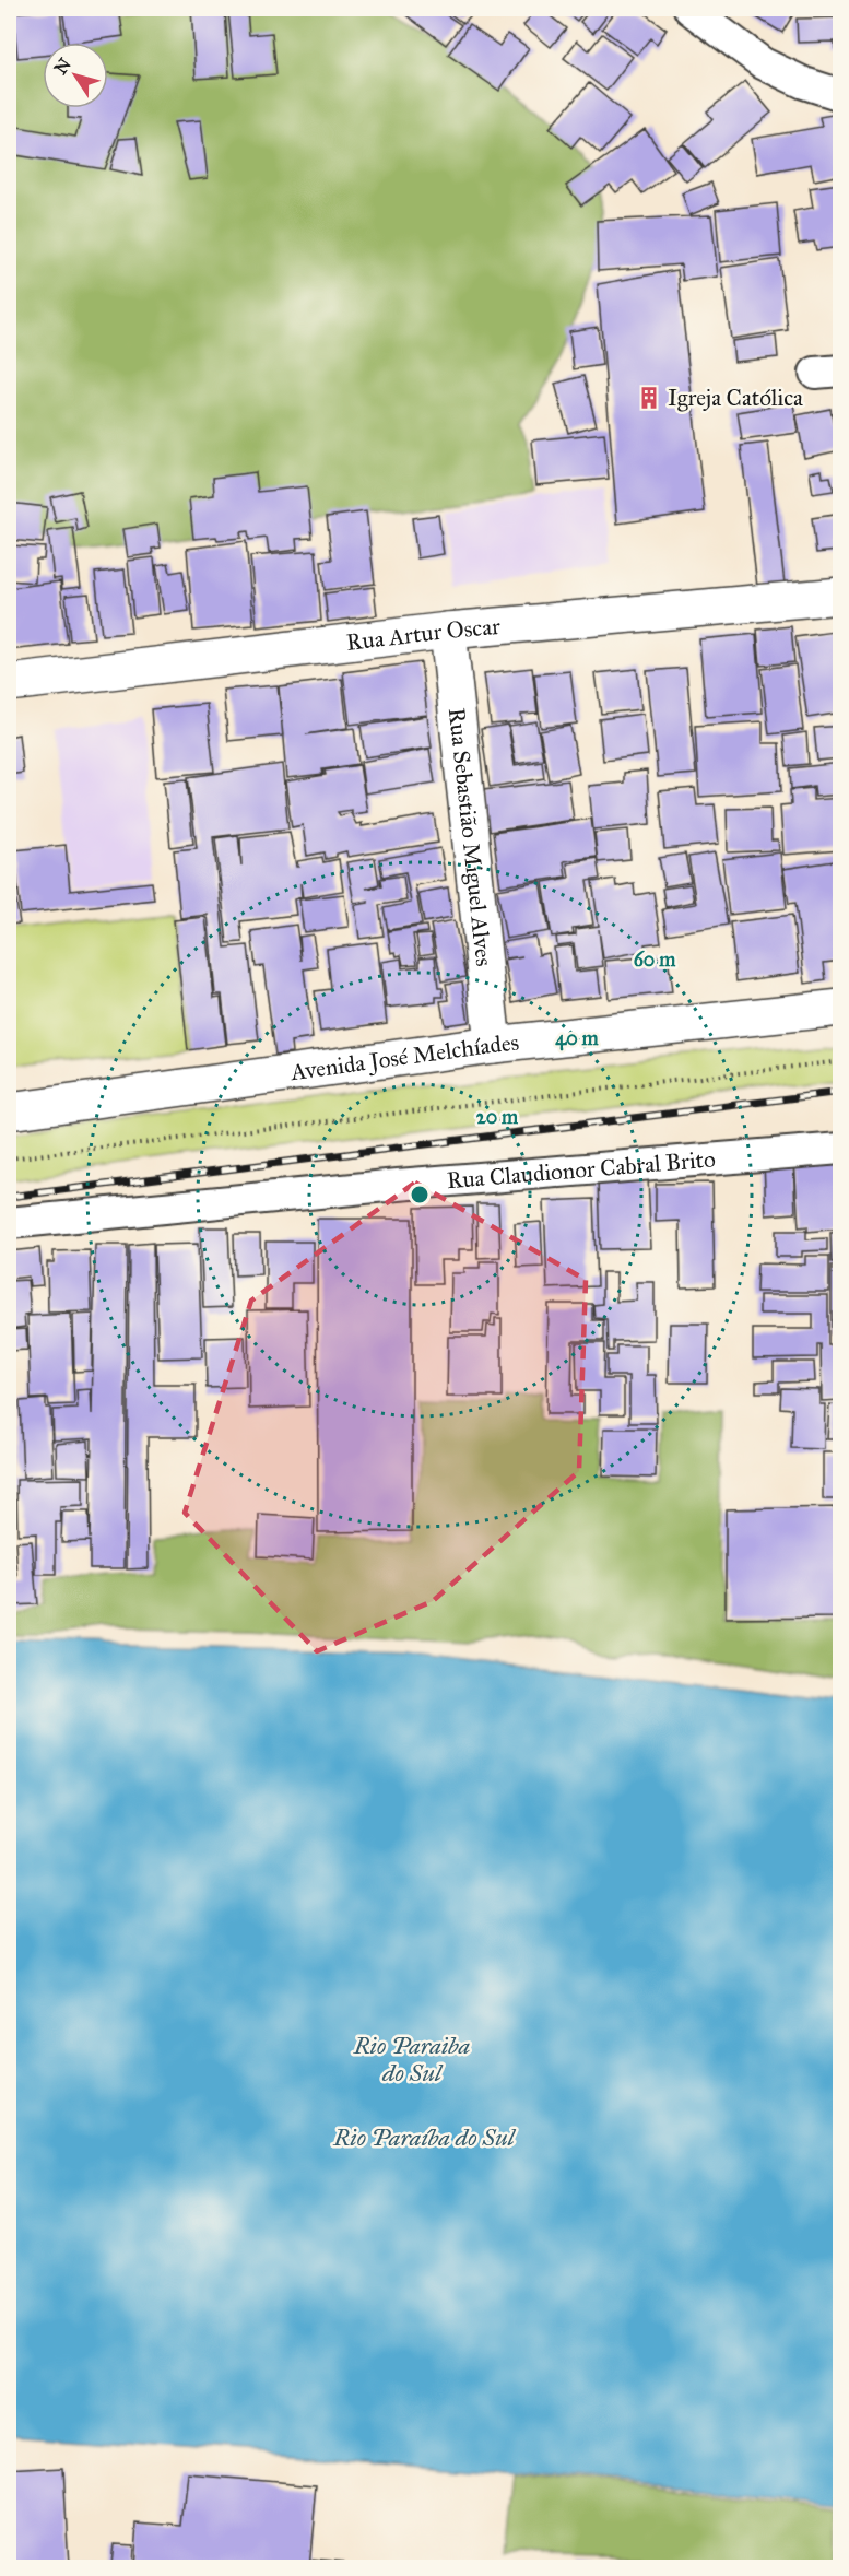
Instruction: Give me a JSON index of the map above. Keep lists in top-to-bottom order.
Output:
{
  "streets": {
    "street": [
      "Rua Artur Oscar",
      "Rua Sebastião Miguel Alves",
      "Avenida José Melchíades",
      "Rua Claudionor Cabral Brito"
    ]
  },
  "crossings": [
    ["Rua Artur Oscar", "Rua Sebastião Miguel Alves"],
    ["Rua Sebastião Miguel Alves", "Avenida José Melchíades"]
  ],
  "water": ["Rio Paraiba do Sul", "Rio Paraíba do Sul"],
  "places": {
    "building": ["Igreja Católica"]
  },
  "north": "top left",
  "rings": ["60 m", "40 m", "20 m"]
}
